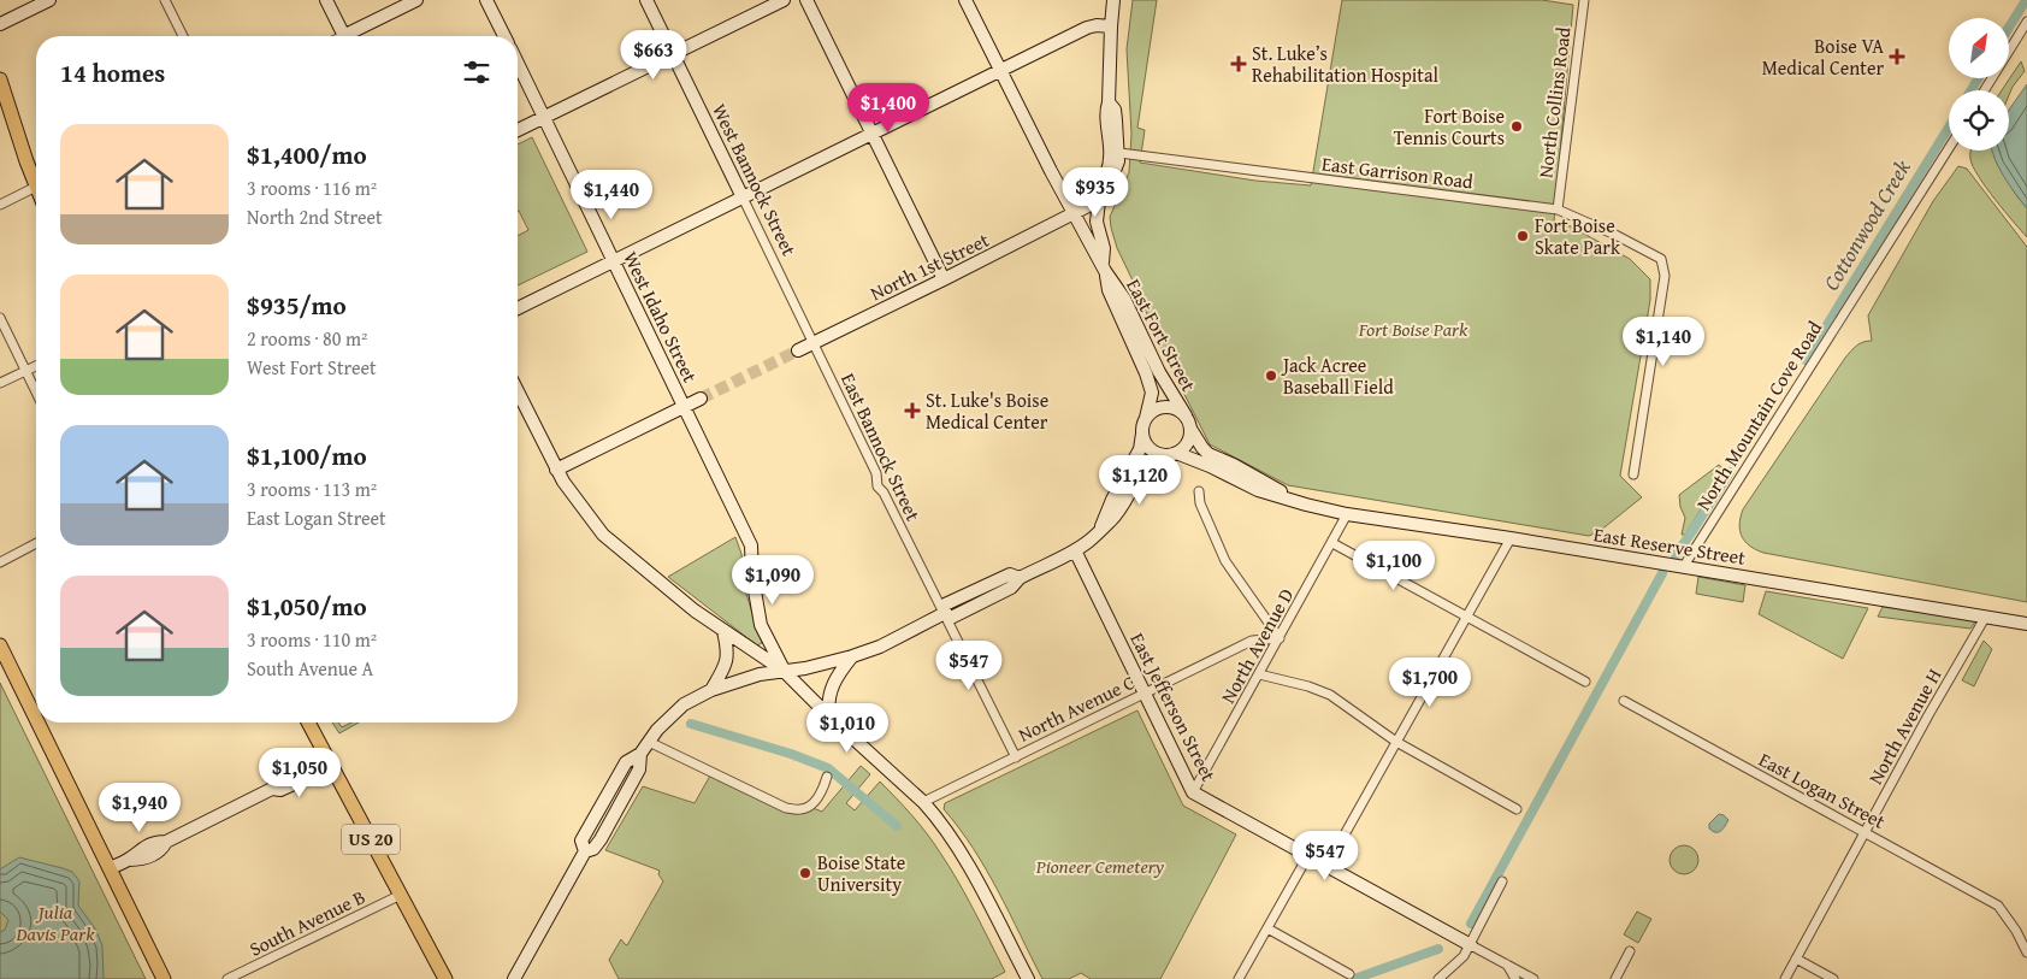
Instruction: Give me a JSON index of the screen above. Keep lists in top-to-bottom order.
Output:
{
  "streets": {
    "main road": ["US 20"],
    "street": [
      "North Collins Road",
      "East Garrison Road",
      "West Bannock Street",
      "North 1st Street",
      "West Idaho Street",
      "East Fort Street",
      "North Mountain Cove Road",
      "East Bannock Street",
      "East Reserve Street",
      "North Avenue D",
      "East Jefferson Street",
      "North Avenue C",
      "North Avenue H",
      "East Logan Street",
      "South Avenue B"
    ]
  },
  "crossings": [
    ["North Collins Road", "East Garrison Road"],
    ["West Bannock Street", "North 1st Street"],
    ["West Bannock Street", "East Bannock Street"],
    ["North 1st Street", "East Fort Street"],
    ["North 1st Street", "East Bannock Street"],
    ["East Fort Street", "East Reserve Street"],
    ["North Mountain Cove Road", "East Reserve Street"],
    ["East Bannock Street", "North Avenue C"],
    ["East Reserve Street", "North Avenue D"],
    ["East Reserve Street", "North Avenue H"],
    ["North Avenue D", "East Jefferson Street"],
    ["North Avenue D", "North Avenue C"],
    ["East Jefferson Street", "North Avenue C"],
    ["North Avenue H", "East Logan Street"],
    ["US 20", "South Avenue B"]
  ],
  "water": ["Cottonwood Creek"],
  "parks": ["Fort Boise Park", "Pioneer Cemetery", "Julia Davis Park"],
  "places": {
    "health": ["Boise VA Medical Center", "St. Luke’s Rehabilitation Hospital", "St. Luke's Boise Medical Center"],
    "other": [
      "Fort Boise Tennis Courts",
      "Fort Boise Skate Park",
      "Jack Acree Baseball Field",
      "Boise State University"
    ]
  },
  "north": "top right",
  "page": {
    "price": [
      "$663",
      "$1,400",
      "$935",
      "$1,440",
      "$1,140",
      "$1,120",
      "$1,100",
      "$1,090",
      "$547",
      "$1,700",
      "$1,010",
      "$1,050",
      "$1,940",
      "$547"
    ],
    "heading": "14 homes",
    "list": [
      {
        "name": "$1,400/mo",
        "note": "3 rooms · 116 m² · North 2nd Street"
      },
      {
        "name": "$935/mo",
        "note": "2 rooms · 80 m² · West Fort Street"
      },
      {
        "name": "$1,100/mo",
        "note": "3 rooms · 113 m² · East Logan Street"
      },
      {
        "name": "$1,050/mo",
        "note": "3 rooms · 110 m² · South Avenue A"
      }
    ]
  }
}
